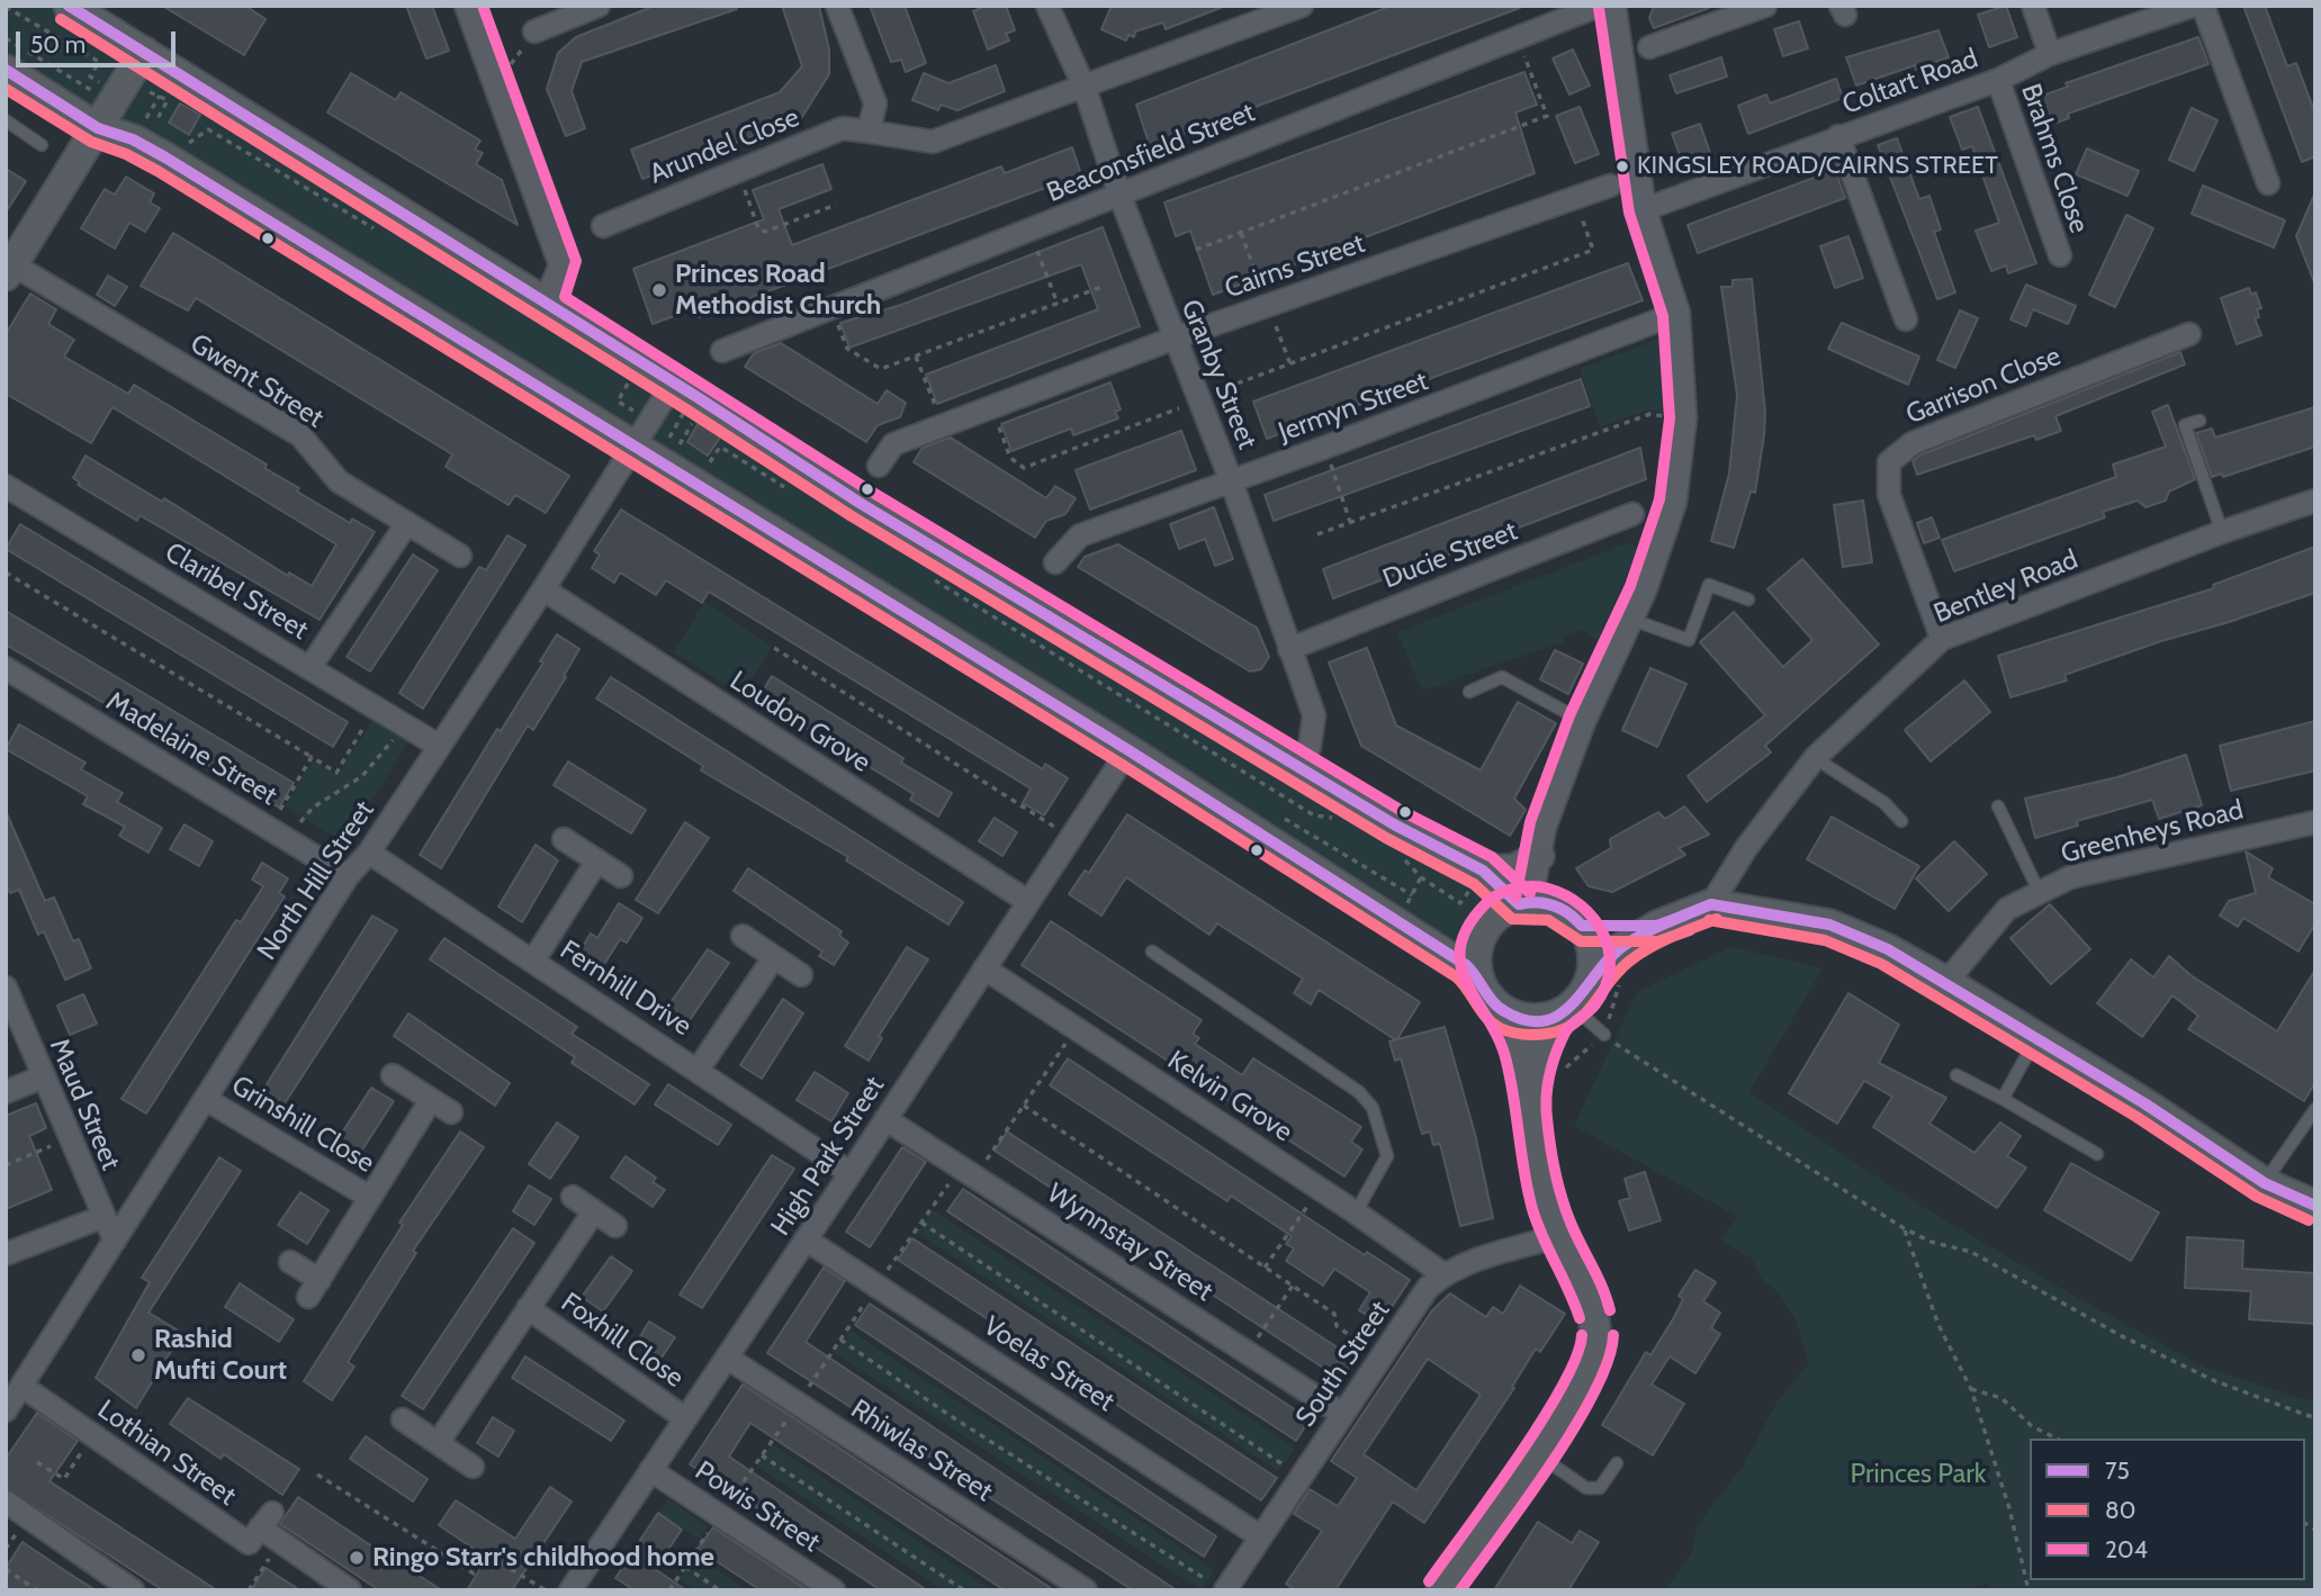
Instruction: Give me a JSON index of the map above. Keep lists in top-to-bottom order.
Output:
{
  "streets": {
    "street": [
      "Coltart Road",
      "Arundel Close",
      "Beaconsfield Street",
      "Brahms Close",
      "Cairns Street",
      "Granby Street",
      "Gwent Street",
      "Garrison Close",
      "Jermyn Street",
      "Ducie Street",
      "Bentley Road",
      "Claribel Street",
      "Loudon Grove",
      "Madelaine Street",
      "Greenheys Road",
      "North Hill Street",
      "Fernhill Drive",
      "Kelvin Grove",
      "Maud Street",
      "Grinshill Close",
      "High Park Street",
      "Wynnstay Street",
      "Foxhill Close",
      "Voelas Street",
      "South Street",
      "Rhiwlas Street",
      "Lothian Street",
      "Powis Street"
    ]
  },
  "crossings": [
    ["Coltart Road", "Brahms Close"],
    ["Arundel Close", "Granby Street"],
    ["Beaconsfield Street", "Granby Street"],
    ["Cairns Street", "Granby Street"],
    ["Granby Street", "Jermyn Street"],
    ["Granby Street", "Ducie Street"],
    ["Garrison Close", "Bentley Road"],
    ["Claribel Street", "North Hill Street"],
    ["Loudon Grove", "North Hill Street"],
    ["Loudon Grove", "High Park Street"],
    ["Madelaine Street", "North Hill Street"],
    ["North Hill Street", "Fernhill Drive"],
    ["North Hill Street", "Maud Street"],
    ["North Hill Street", "Grinshill Close"],
    ["North Hill Street", "Lothian Street"],
    ["Fernhill Drive", "High Park Street"],
    ["Kelvin Grove", "High Park Street"],
    ["Kelvin Grove", "South Street"],
    ["High Park Street", "Wynnstay Street"],
    ["High Park Street", "Foxhill Close"],
    ["High Park Street", "Voelas Street"],
    ["High Park Street", "Rhiwlas Street"],
    ["High Park Street", "Powis Street"],
    ["Wynnstay Street", "South Street"],
    ["Voelas Street", "South Street"]
  ],
  "parks": ["Princes Park"],
  "places": [
    "KINGSLEY ROAD/CAIRNS STREET",
    "Princes Road Methodist Church",
    "Rashid Mufti Court",
    "Ringo Starr's childhood home"
  ],
  "lines": ["transit line 75", "transit line 204", "transit line 80"],
  "legend": ["75", "80", "204"],
  "scale_bar": "50 m"
}
